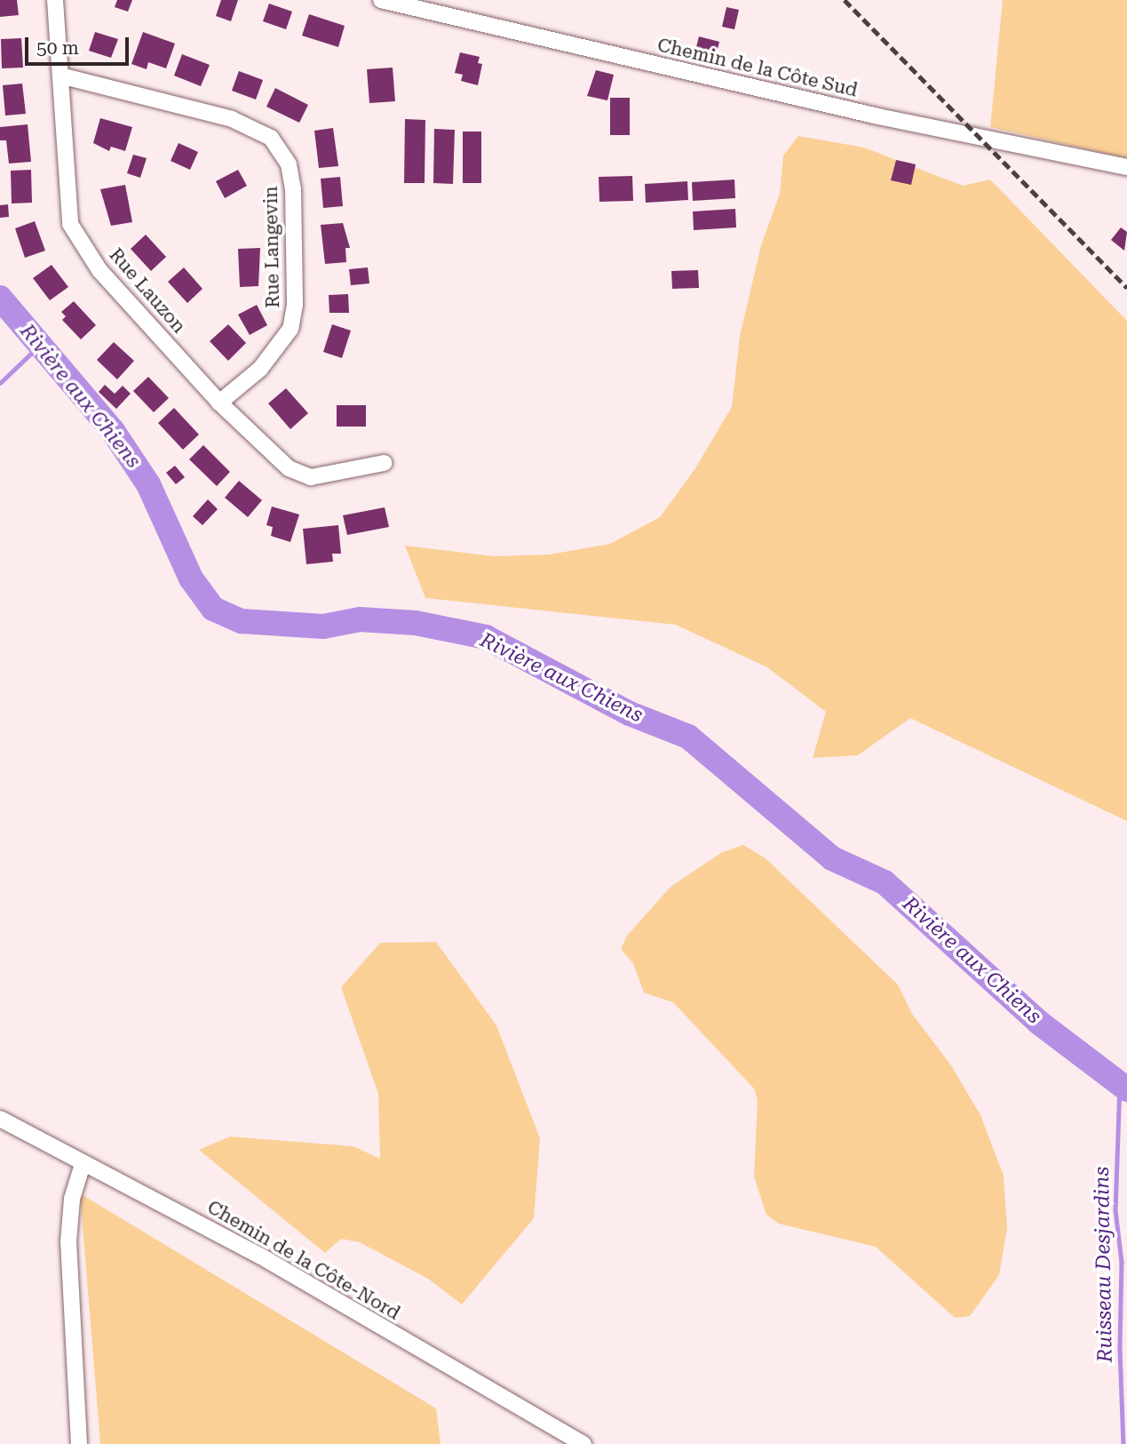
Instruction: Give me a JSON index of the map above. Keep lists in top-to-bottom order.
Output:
{
  "streets": {
    "street": [
      "Chemin de la Côte Sud",
      "Rue Langevin",
      "Rue Lauzon",
      "Chemin de la Côte-Nord"
    ]
  },
  "crossings": [
    ["Rue Langevin", "Rue Lauzon"]
  ],
  "water": ["Rivière aux Chiens", "Ruisseau Desjardins"],
  "scale_bar": "50 m"
}
